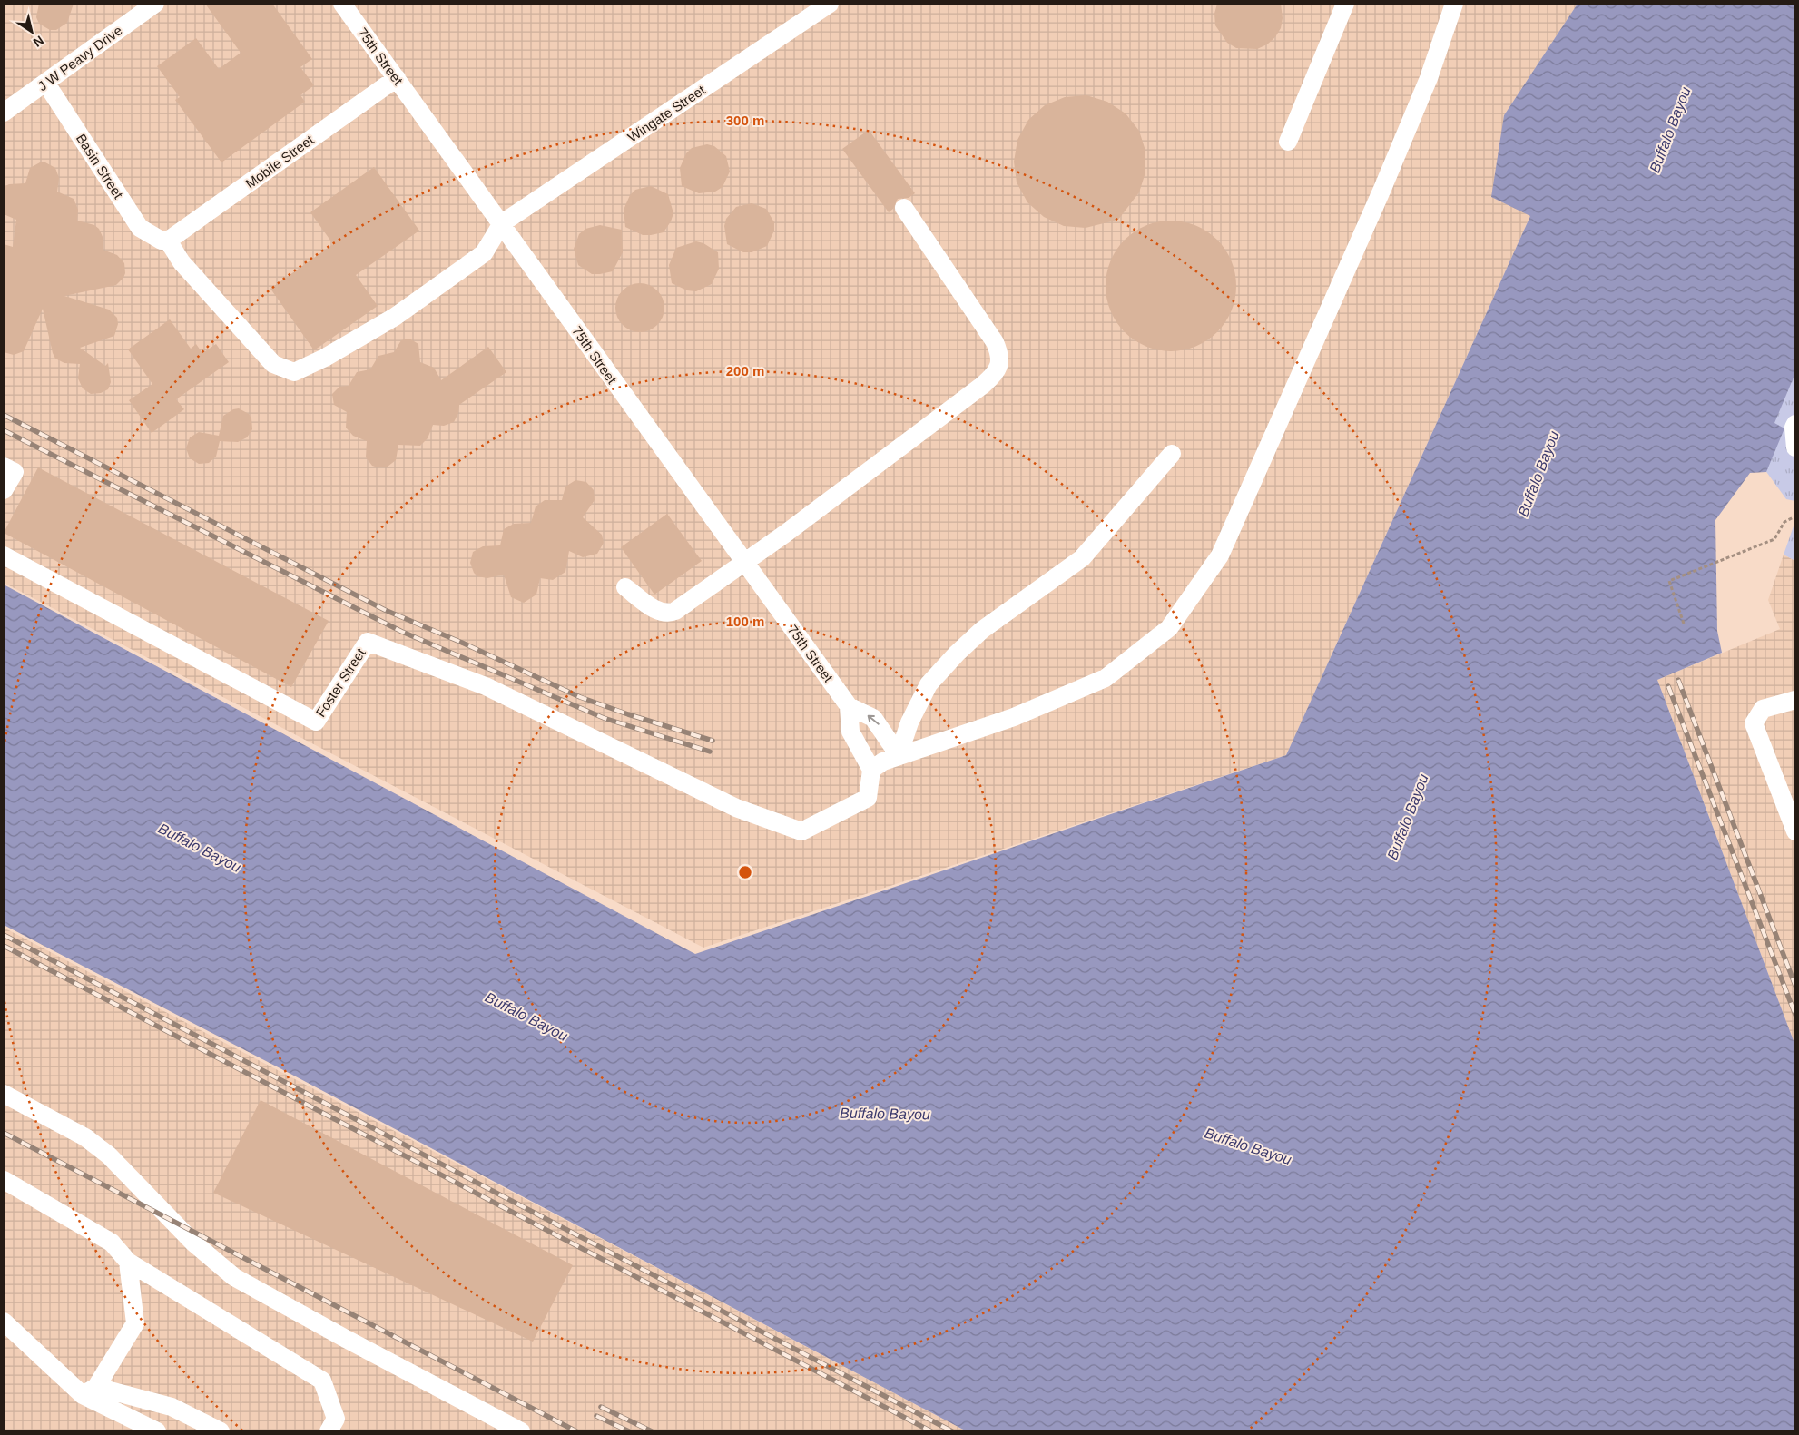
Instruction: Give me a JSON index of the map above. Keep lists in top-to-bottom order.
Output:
{
  "streets": {
    "street": [
      "75th Street",
      "J W Peavy Drive",
      "Wingate Street",
      "Mobile Street",
      "Basin Street",
      "Foster Street"
    ]
  },
  "crossings": [
    ["75th Street", "Wingate Street"],
    ["75th Street", "Mobile Street"],
    ["J W Peavy Drive", "Basin Street"],
    ["Mobile Street", "Basin Street"]
  ],
  "water": ["Buffalo Bayou"],
  "north": "bottom right",
  "rings": ["300 m", "200 m", "100 m"]
}
